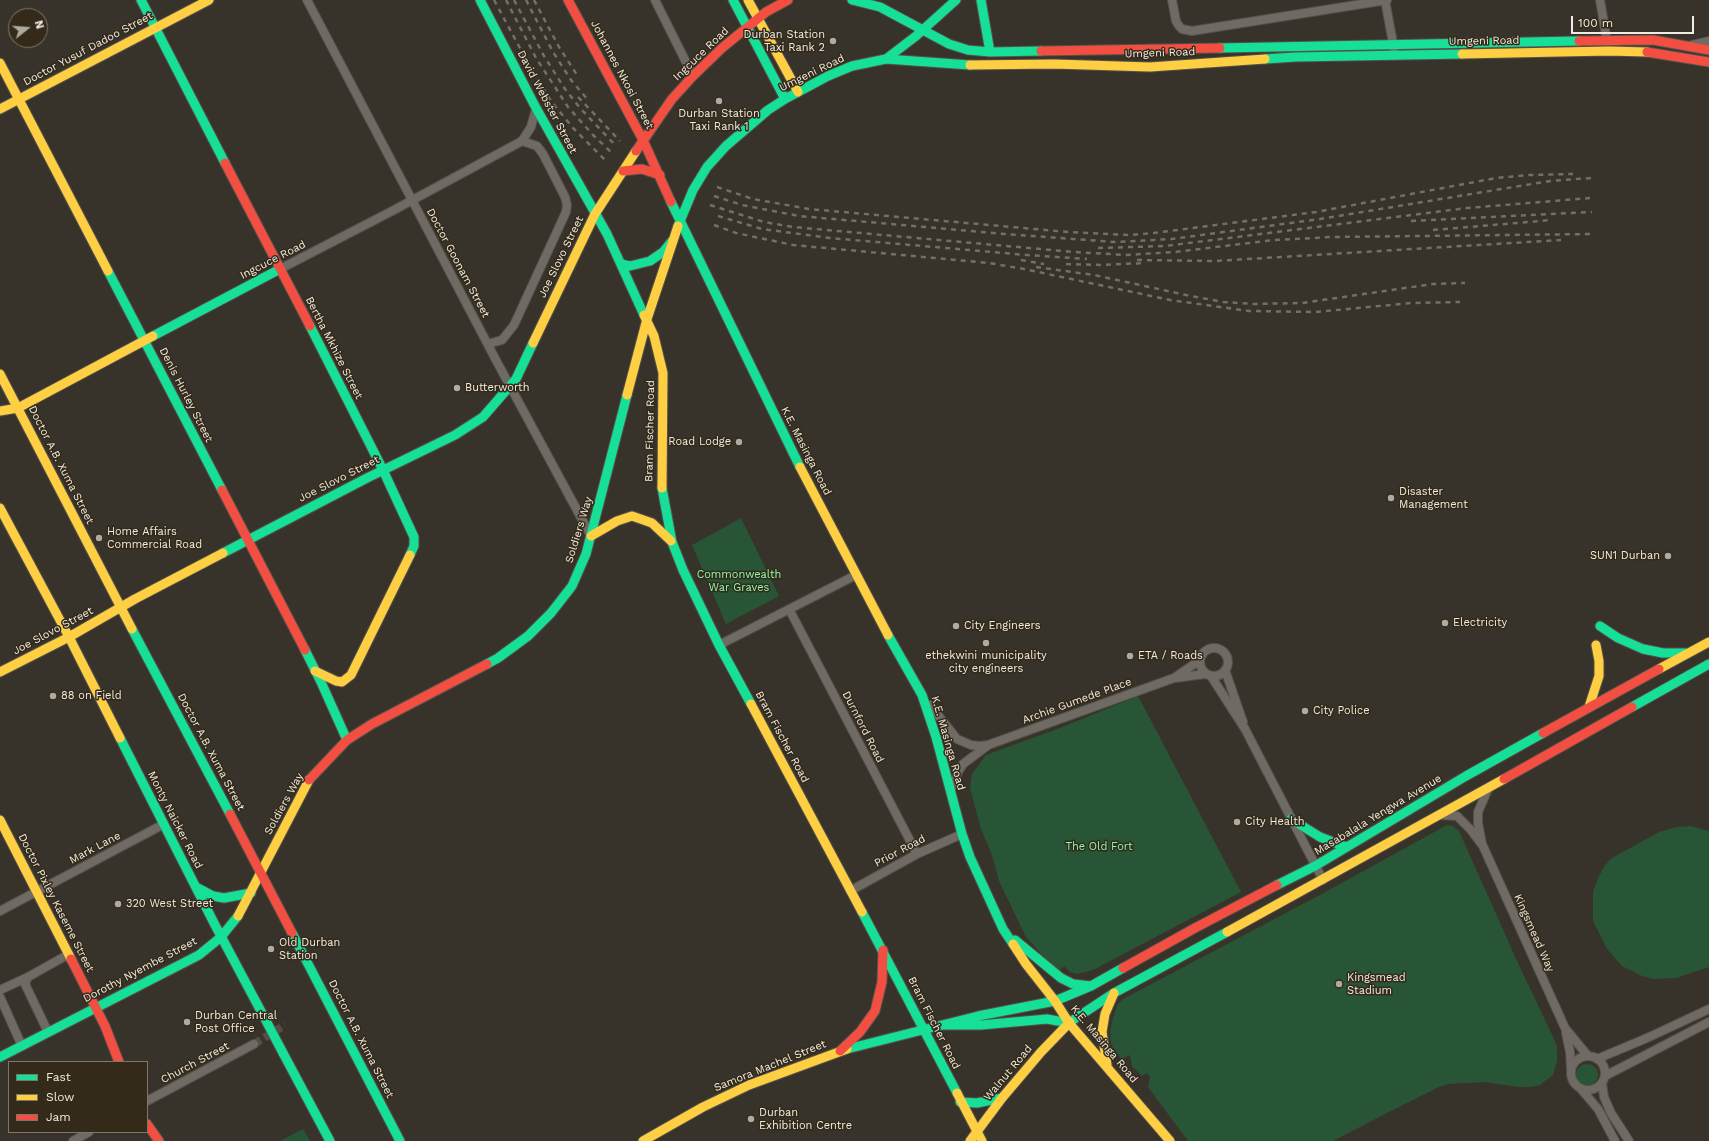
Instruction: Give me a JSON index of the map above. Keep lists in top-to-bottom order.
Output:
{
  "streets": {
    "main road": [
      "Umgeni Road",
      "Doctor Yusuf Dadoo Street",
      "Ingcuce Road",
      "Johannes Nkosi Street",
      "David Webster Street",
      "Joe Slovo Street",
      "Bertha Mkhize Street",
      "Denis Hurley Street",
      "Bram Fischer Road",
      "K.E. Masinga Road",
      "Doctor A.B. Xuma Street",
      "Soldiers Way",
      "Masabalala Yengwa Avenue",
      "Monty Naicker Road",
      "Doctor Pixley Kaseme Street",
      "Dorothy Nyembe Street",
      "Samora Machel Street",
      "Walnut Road"
    ],
    "street": [
      "Doctor Goonam Street",
      "Archie Gumede Place",
      "Durnford Road",
      "Mark Lane",
      "Prior Road",
      "Kingsmead Way",
      "Church Street"
    ]
  },
  "crossings": [
    ["Umgeni Road", "Ingcuce Road"],
    ["Umgeni Road", "Johannes Nkosi Street"],
    ["Umgeni Road", "David Webster Street"],
    ["Umgeni Road", "Joe Slovo Street"],
    ["Umgeni Road", "Bram Fischer Road"],
    ["Umgeni Road", "K.E. Masinga Road"],
    ["Umgeni Road", "Soldiers Way"],
    ["Doctor Yusuf Dadoo Street", "Bertha Mkhize Street"],
    ["Doctor Yusuf Dadoo Street", "Denis Hurley Street"],
    ["Ingcuce Road", "Johannes Nkosi Street"],
    ["Ingcuce Road", "David Webster Street"],
    ["Ingcuce Road", "Joe Slovo Street"],
    ["Ingcuce Road", "Doctor Goonam Street"],
    ["Ingcuce Road", "Bertha Mkhize Street"],
    ["Ingcuce Road", "Denis Hurley Street"],
    ["Ingcuce Road", "Bram Fischer Road"],
    ["Ingcuce Road", "K.E. Masinga Road"],
    ["Ingcuce Road", "Doctor A.B. Xuma Street"],
    ["Ingcuce Road", "Soldiers Way"],
    ["Johannes Nkosi Street", "David Webster Street"],
    ["Johannes Nkosi Street", "Joe Slovo Street"],
    ["Johannes Nkosi Street", "Bram Fischer Road"],
    ["Johannes Nkosi Street", "K.E. Masinga Road"],
    ["Johannes Nkosi Street", "Soldiers Way"],
    ["David Webster Street", "Joe Slovo Street"],
    ["David Webster Street", "Bram Fischer Road"],
    ["David Webster Street", "K.E. Masinga Road"],
    ["David Webster Street", "Soldiers Way"],
    ["Joe Slovo Street", "Doctor Goonam Street"],
    ["Joe Slovo Street", "Bertha Mkhize Street"],
    ["Joe Slovo Street", "Denis Hurley Street"],
    ["Joe Slovo Street", "Bram Fischer Road"],
    ["Joe Slovo Street", "K.E. Masinga Road"],
    ["Joe Slovo Street", "Doctor A.B. Xuma Street"],
    ["Joe Slovo Street", "Soldiers Way"],
    ["Joe Slovo Street", "Monty Naicker Road"],
    ["Doctor Goonam Street", "Soldiers Way"],
    ["Bertha Mkhize Street", "Denis Hurley Street"],
    ["Denis Hurley Street", "Soldiers Way"],
    ["Bram Fischer Road", "K.E. Masinga Road"],
    ["Bram Fischer Road", "Soldiers Way"],
    ["Bram Fischer Road", "Prior Road"],
    ["Bram Fischer Road", "Samora Machel Street"],
    ["Bram Fischer Road", "Walnut Road"],
    ["K.E. Masinga Road", "Soldiers Way"],
    ["K.E. Masinga Road", "Archie Gumede Place"],
    ["K.E. Masinga Road", "Masabalala Yengwa Avenue"],
    ["K.E. Masinga Road", "Prior Road"],
    ["K.E. Masinga Road", "Samora Machel Street"],
    ["K.E. Masinga Road", "Walnut Road"],
    ["Doctor A.B. Xuma Street", "Soldiers Way"],
    ["Doctor A.B. Xuma Street", "Dorothy Nyembe Street"],
    ["Soldiers Way", "Dorothy Nyembe Street"],
    ["Durnford Road", "Prior Road"],
    ["Masabalala Yengwa Avenue", "Samora Machel Street"],
    ["Monty Naicker Road", "Mark Lane"],
    ["Monty Naicker Road", "Dorothy Nyembe Street"],
    ["Mark Lane", "Doctor Pixley Kaseme Street"],
    ["Doctor Pixley Kaseme Street", "Dorothy Nyembe Street"]
  ],
  "parks": ["Commonwealth War Graves", "The Old Fort"],
  "places": [
    "Durban Station Taxi Rank 2",
    "Durban Station Taxi Rank 1",
    "Butterworth",
    "Road Lodge",
    "Disaster Management",
    "Home Affairs Commercial Road",
    "SUN1 Durban",
    "Electricity",
    "City Engineers",
    "ethekwini municipality city engineers",
    "ETA / Roads",
    "88 on Field",
    "City Police",
    "City Health",
    "320 West Street",
    "Old Durban Station",
    "Kingsmead Stadium",
    "Durban Central Post Office",
    "Durban Exhibition Centre"
  ],
  "legend": ["Fast", "Slow", "Jam"],
  "scale_bar": "100 m",
  "north": "right"
}
